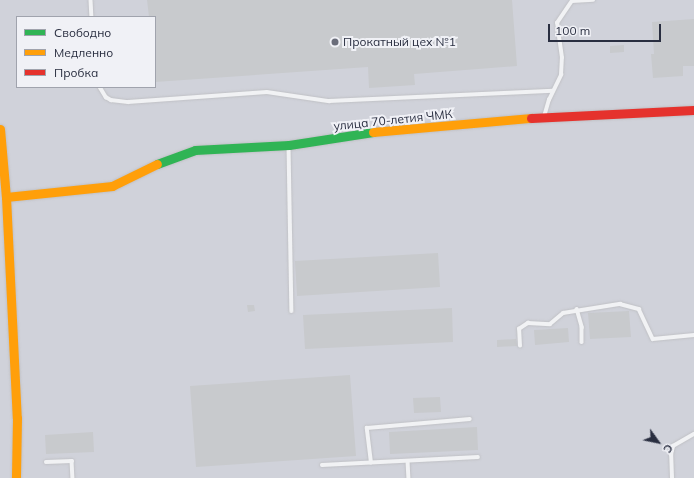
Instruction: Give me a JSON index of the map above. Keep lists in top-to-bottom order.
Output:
{
  "streets": {
    "street": ["улица 70-летия ЧМК"]
  },
  "places": ["Прокатный цех №1"],
  "legend": ["Свободно", "Медленно", "Пробка"],
  "scale_bar": "100 m",
  "north": "bottom right"
}
